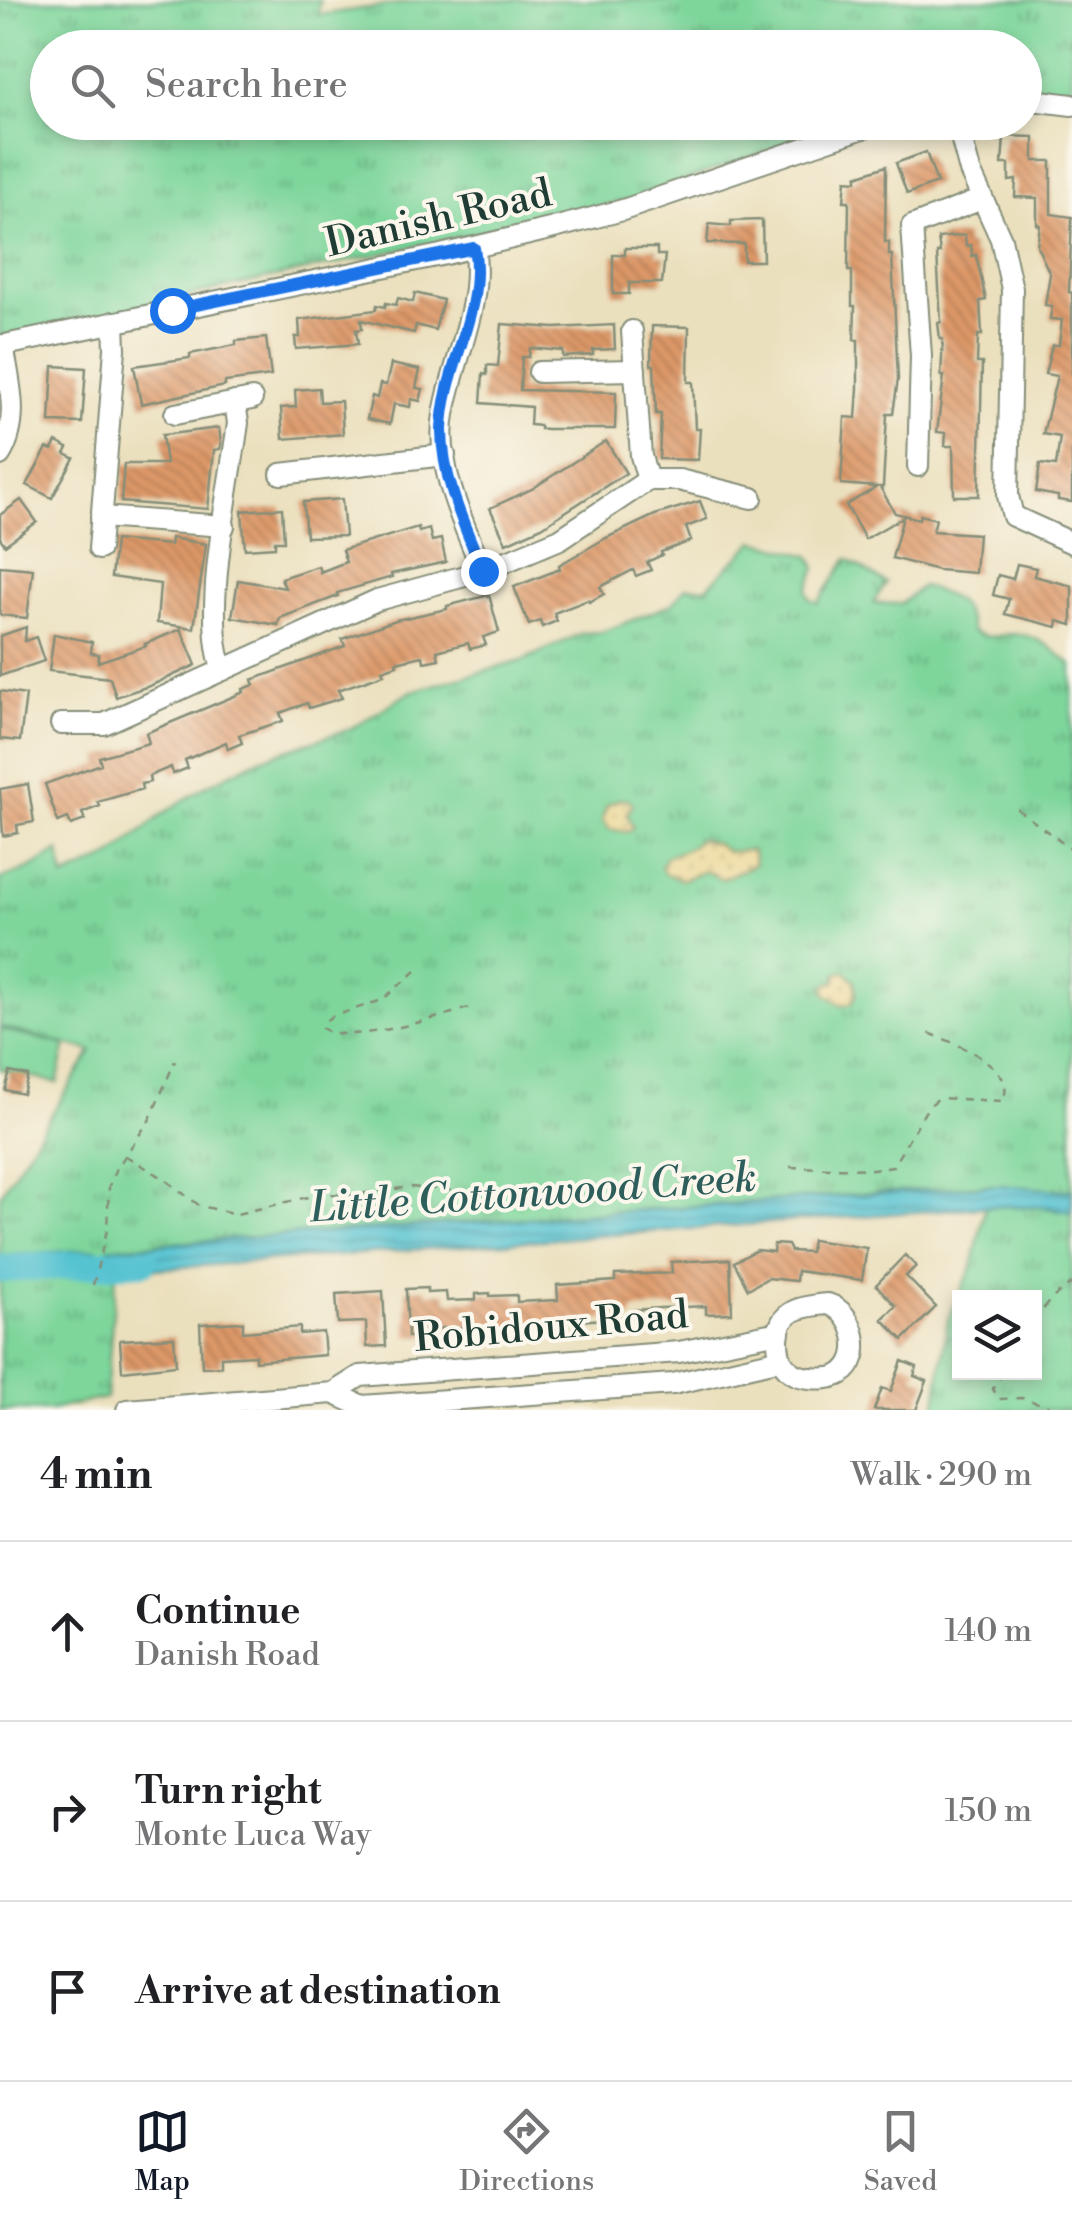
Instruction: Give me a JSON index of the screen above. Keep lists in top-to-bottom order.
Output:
{
  "streets": {
    "street": ["Danish Road", "Robidoux Road"]
  },
  "water": ["Little Cottonwood Creek"],
  "page": {
    "search": "Search here",
    "heading": ["4 min", "Walk · 290 m"],
    "list": [
      ["Continue", "Danish Road", "140 m"],
      ["Turn right", "Monte Luca Way", "150 m"],
      "Arrive at destination"
    ],
    "nav": ["Map", "Directions", "Saved"]
  }
}
